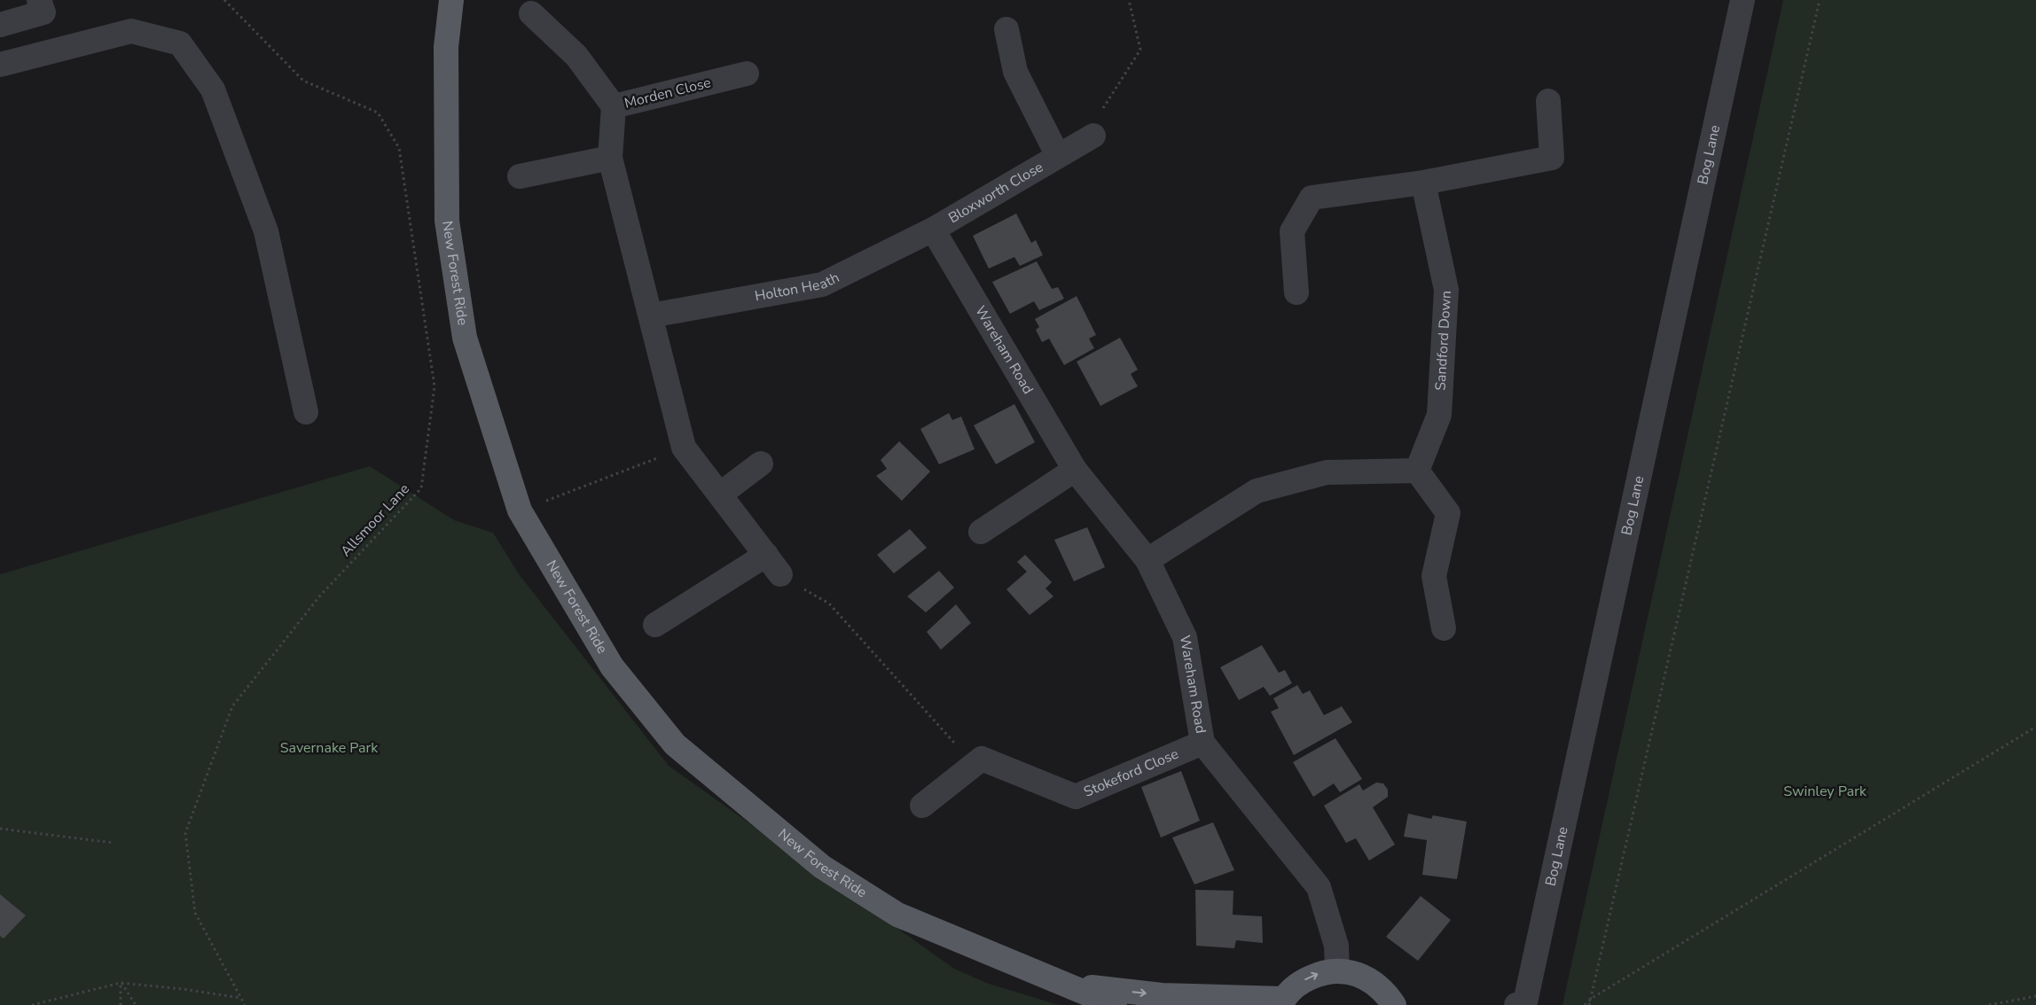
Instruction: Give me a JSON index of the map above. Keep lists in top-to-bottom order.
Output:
{
  "streets": {
    "main road": ["New Forest Ride"],
    "street": [
      "Morden Close",
      "Bog Lane",
      "Bloxworth Close",
      "Holton Heath",
      "Sandford Down",
      "Wareham Road",
      "Stokeford Close"
    ],
    "path": ["Allsmoor Lane"]
  },
  "crossings": [
    ["Morden Close", "Holton Heath"],
    ["Bloxworth Close", "Holton Heath"],
    ["Bloxworth Close", "Wareham Road"],
    ["New Forest Ride", "Wareham Road"],
    ["Holton Heath", "Wareham Road"],
    ["Wareham Road", "Stokeford Close"]
  ],
  "parks": ["Savernake Park", "Swinley Park"]
}
